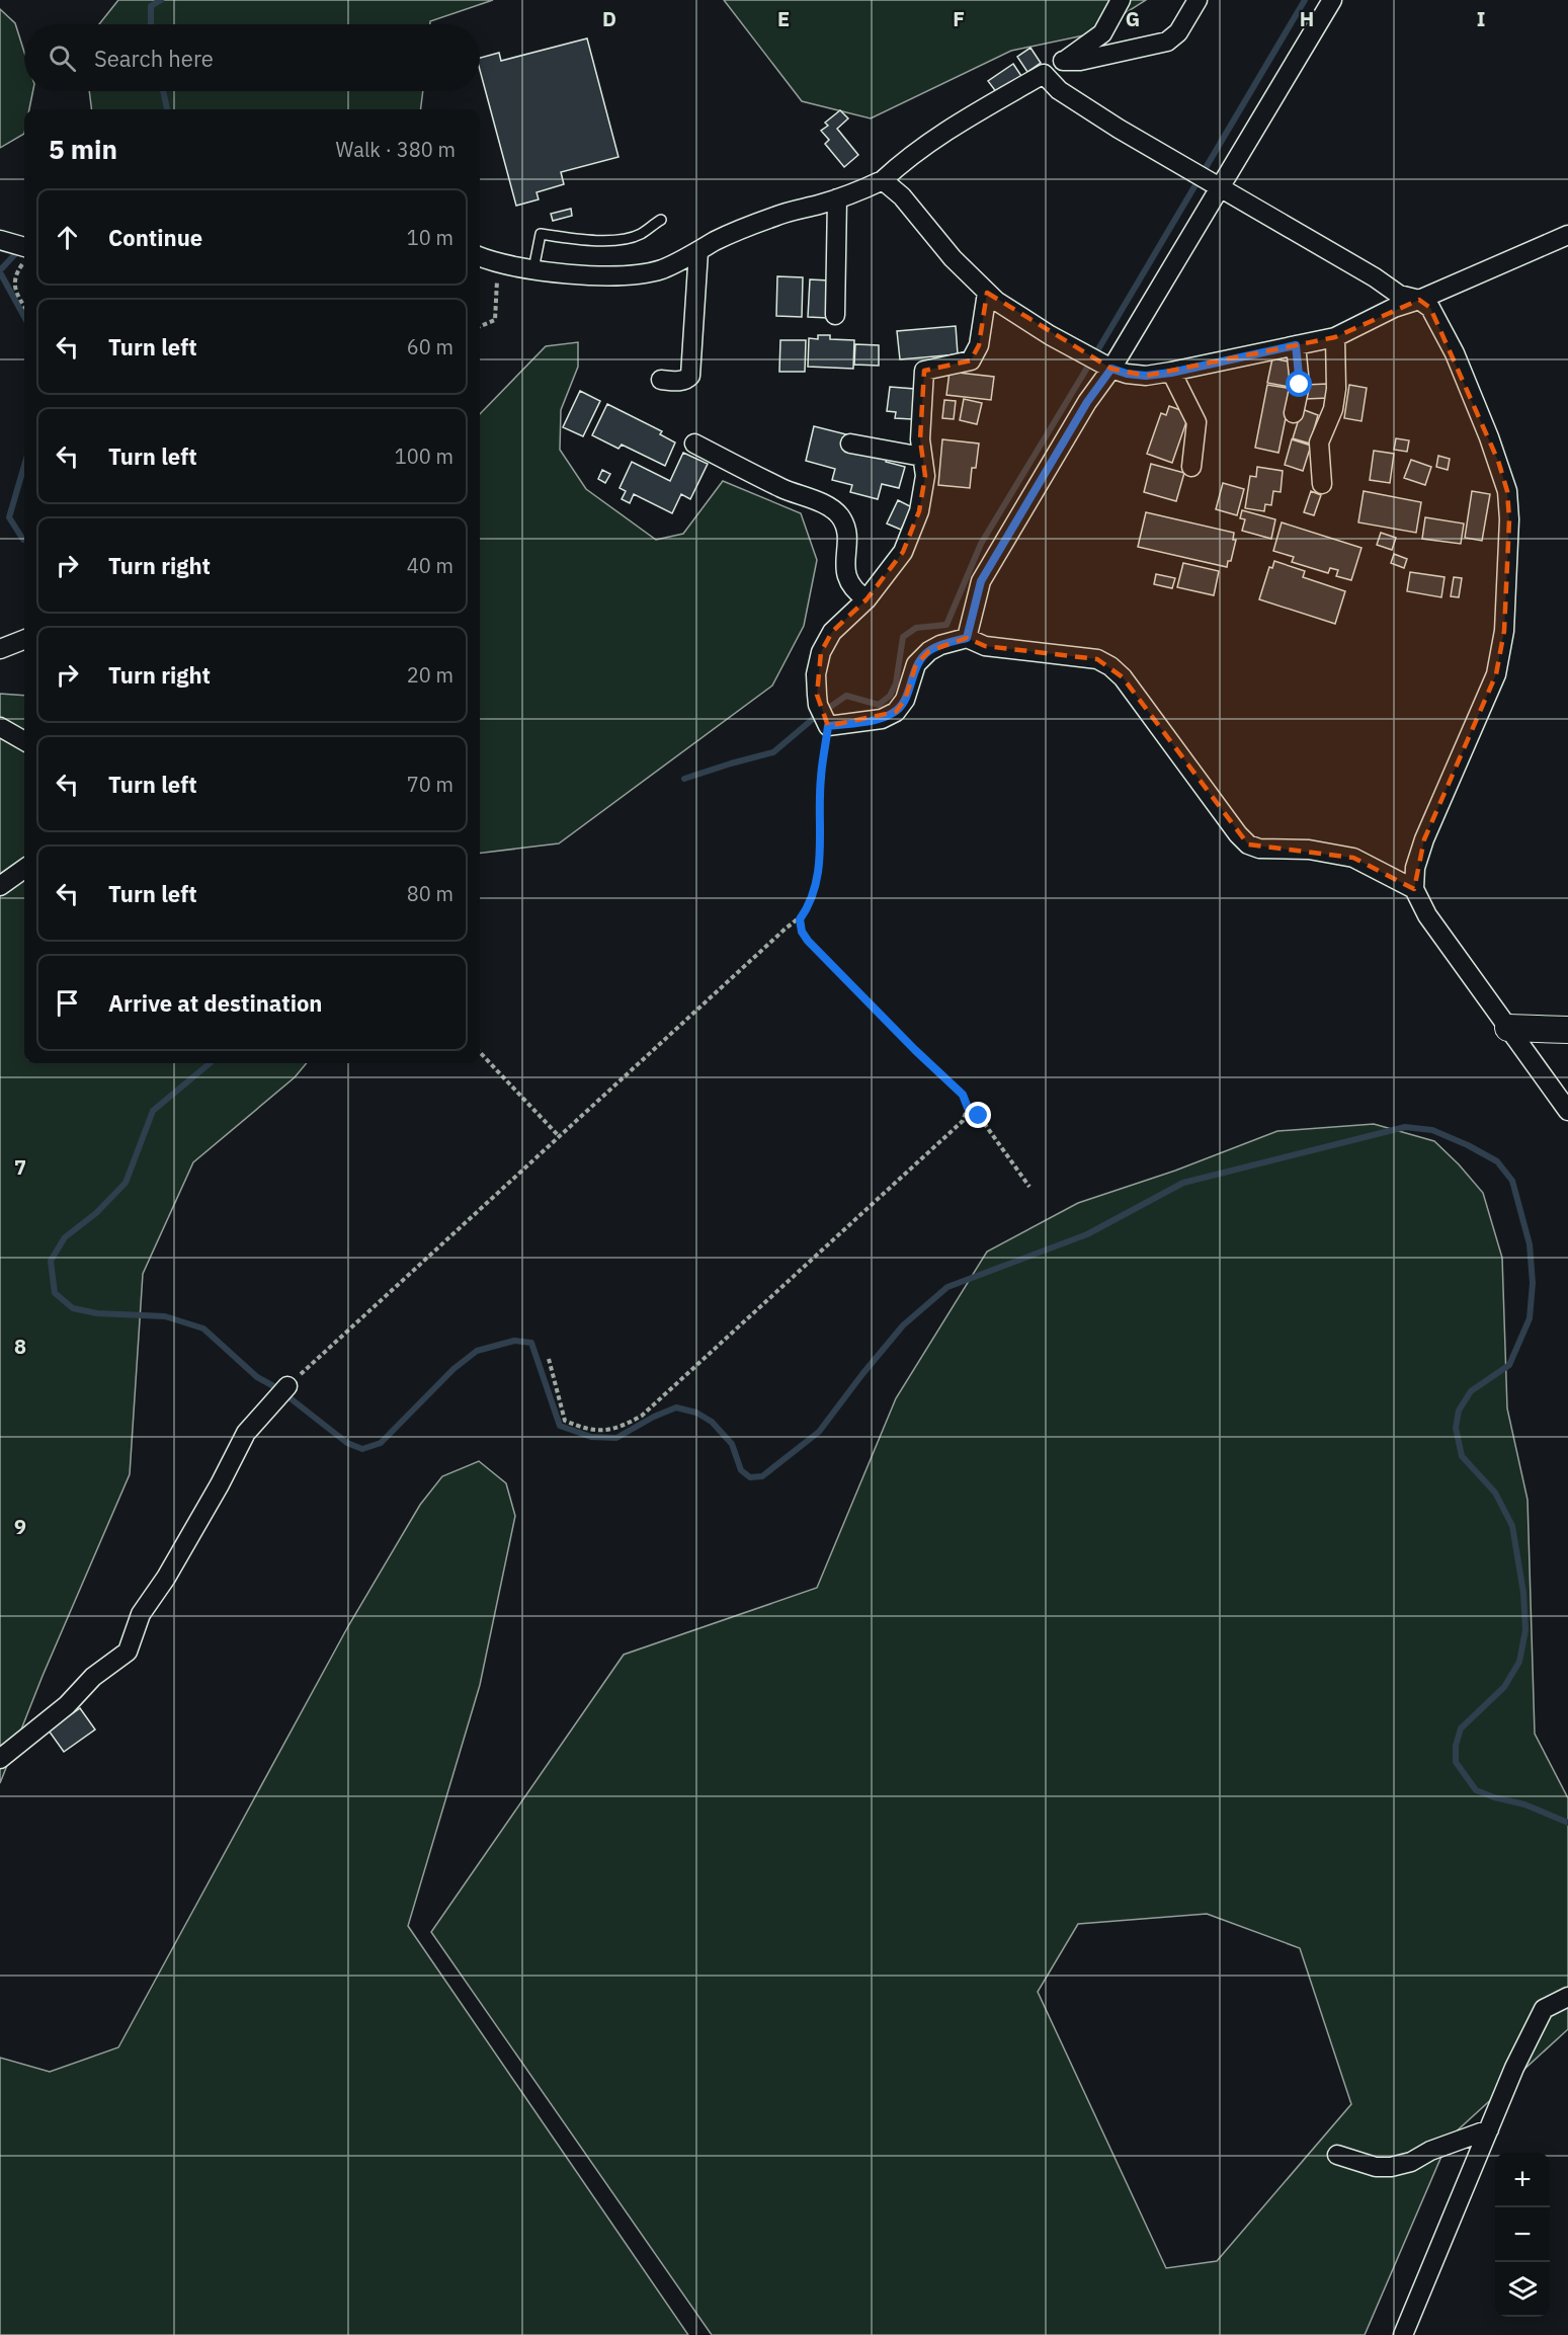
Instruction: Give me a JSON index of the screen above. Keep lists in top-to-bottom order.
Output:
{
  "page": {
    "search": "Search here",
    "heading": ["5 min", "Walk · 380 m"],
    "list": [
      ["Continue", "10 m"],
      ["Turn left", "60 m"],
      ["Turn left", "100 m"],
      ["Turn right", "40 m"],
      ["Turn right", "20 m"],
      ["Turn left", "70 m"],
      ["Turn left", "80 m"],
      "Arrive at destination"
    ],
    "map_buttons": ["+", "−"]
  },
  "grid": {
    "columns": [
      "D",
      "E",
      "F",
      "G",
      "H",
      "I"
    ],
    "rows": ["7", "8", "9"]
  }
}
